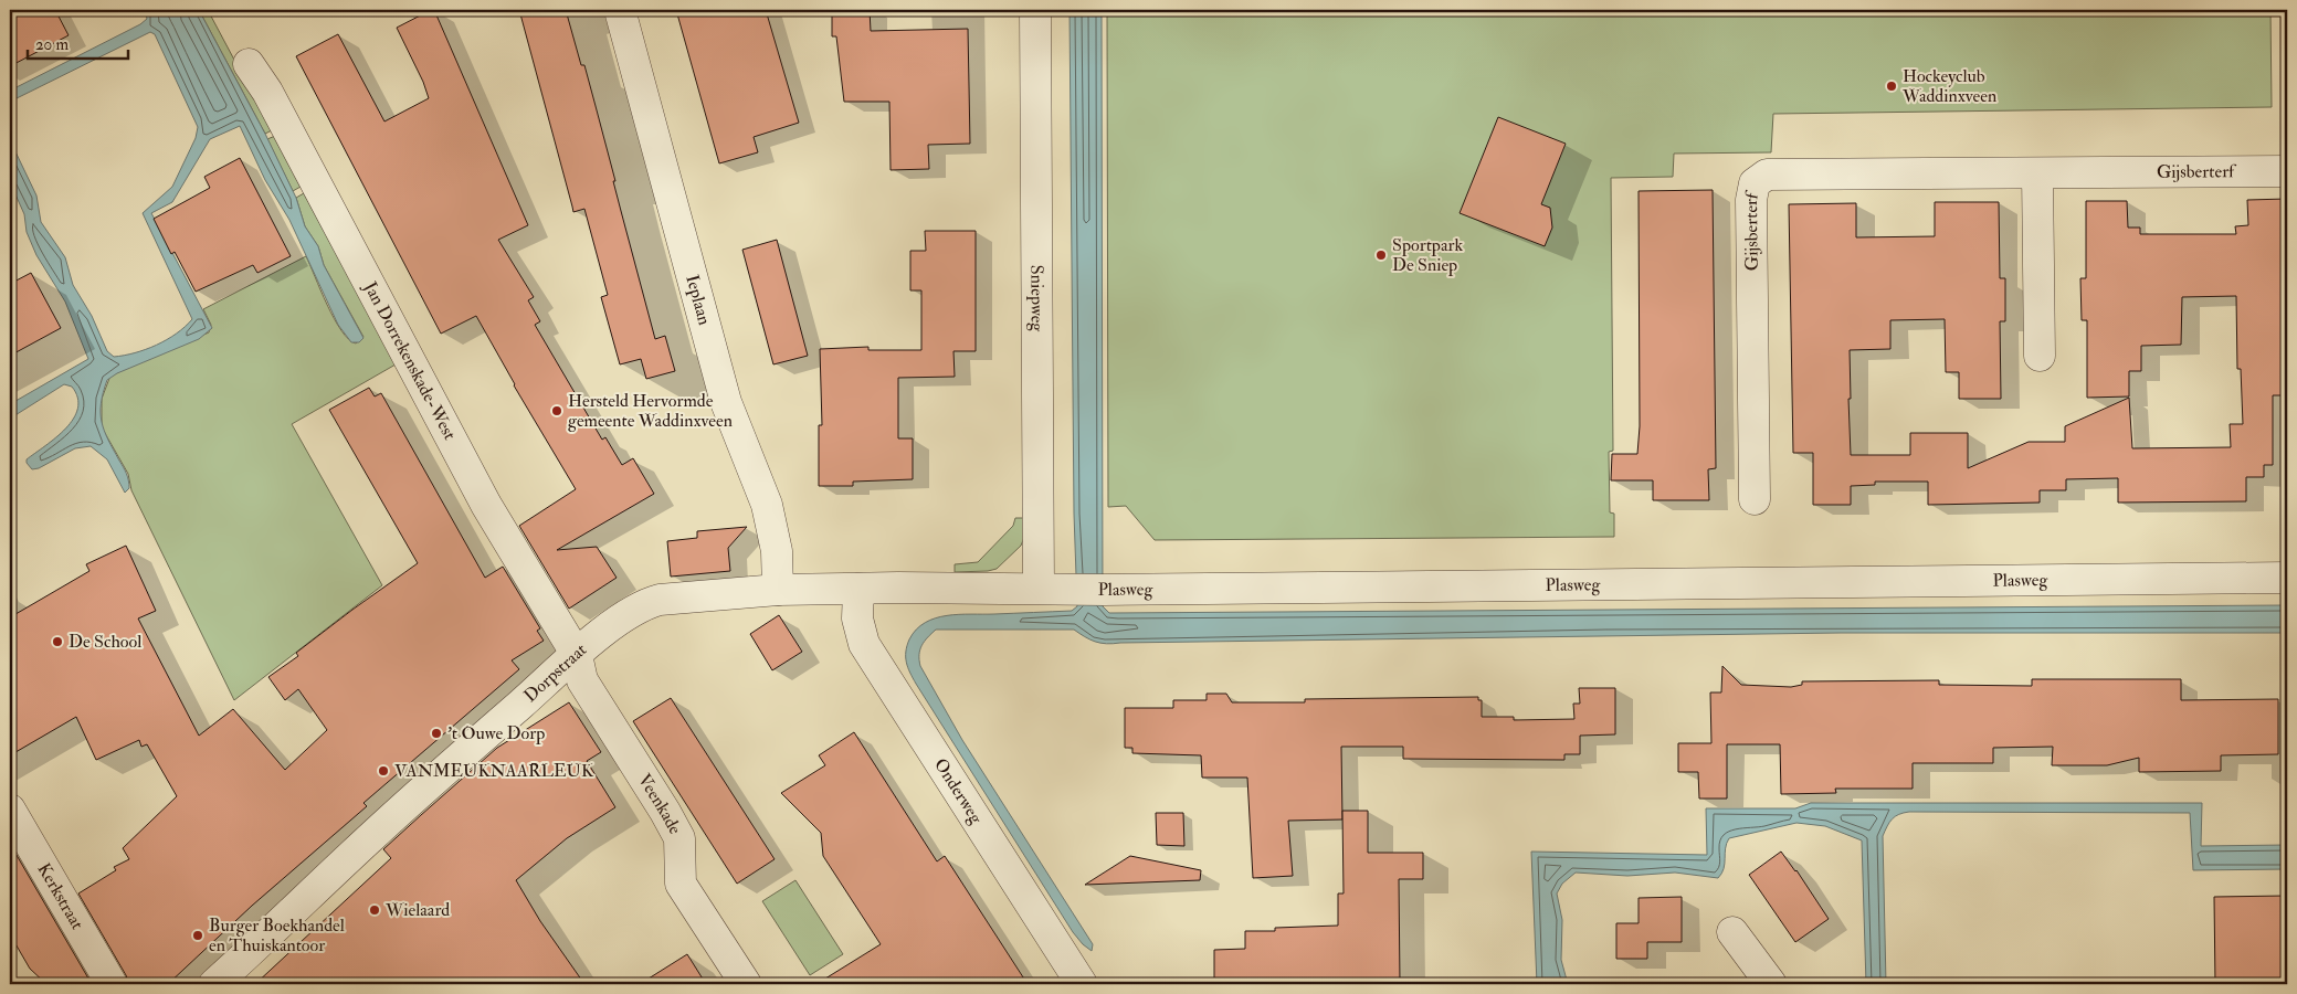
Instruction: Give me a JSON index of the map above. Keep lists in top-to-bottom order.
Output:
{
  "streets": {
    "street": [
      "Gijsberterf",
      "Sniepweg",
      "Ieplaan",
      "Jan Dorrekenskade-West",
      "Plasweg",
      "Dorpstraat",
      "Onderweg",
      "Veenkade",
      "Kerkstraat"
    ]
  },
  "crossings": [
    ["Sniepweg", "Plasweg"],
    ["Ieplaan", "Dorpstraat"],
    ["Jan Dorrekenskade-West", "Dorpstraat"],
    ["Jan Dorrekenskade-West", "Veenkade"],
    ["Plasweg", "Dorpstraat"],
    ["Plasweg", "Onderweg"],
    ["Dorpstraat", "Onderweg"],
    ["Dorpstraat", "Veenkade"]
  ],
  "places": [
    "Hockeyclub Waddinxveen",
    "Sportpark De Sniep",
    "Hersteld Hervormde gemeente Waddinxveen",
    "De School",
    "'t Ouwe Dorp",
    "VANMEUKNAARLEUK",
    "Wielaard",
    "Burger Boekhandel en Thuiskantoor"
  ],
  "scale_bar": "20 m"
}
